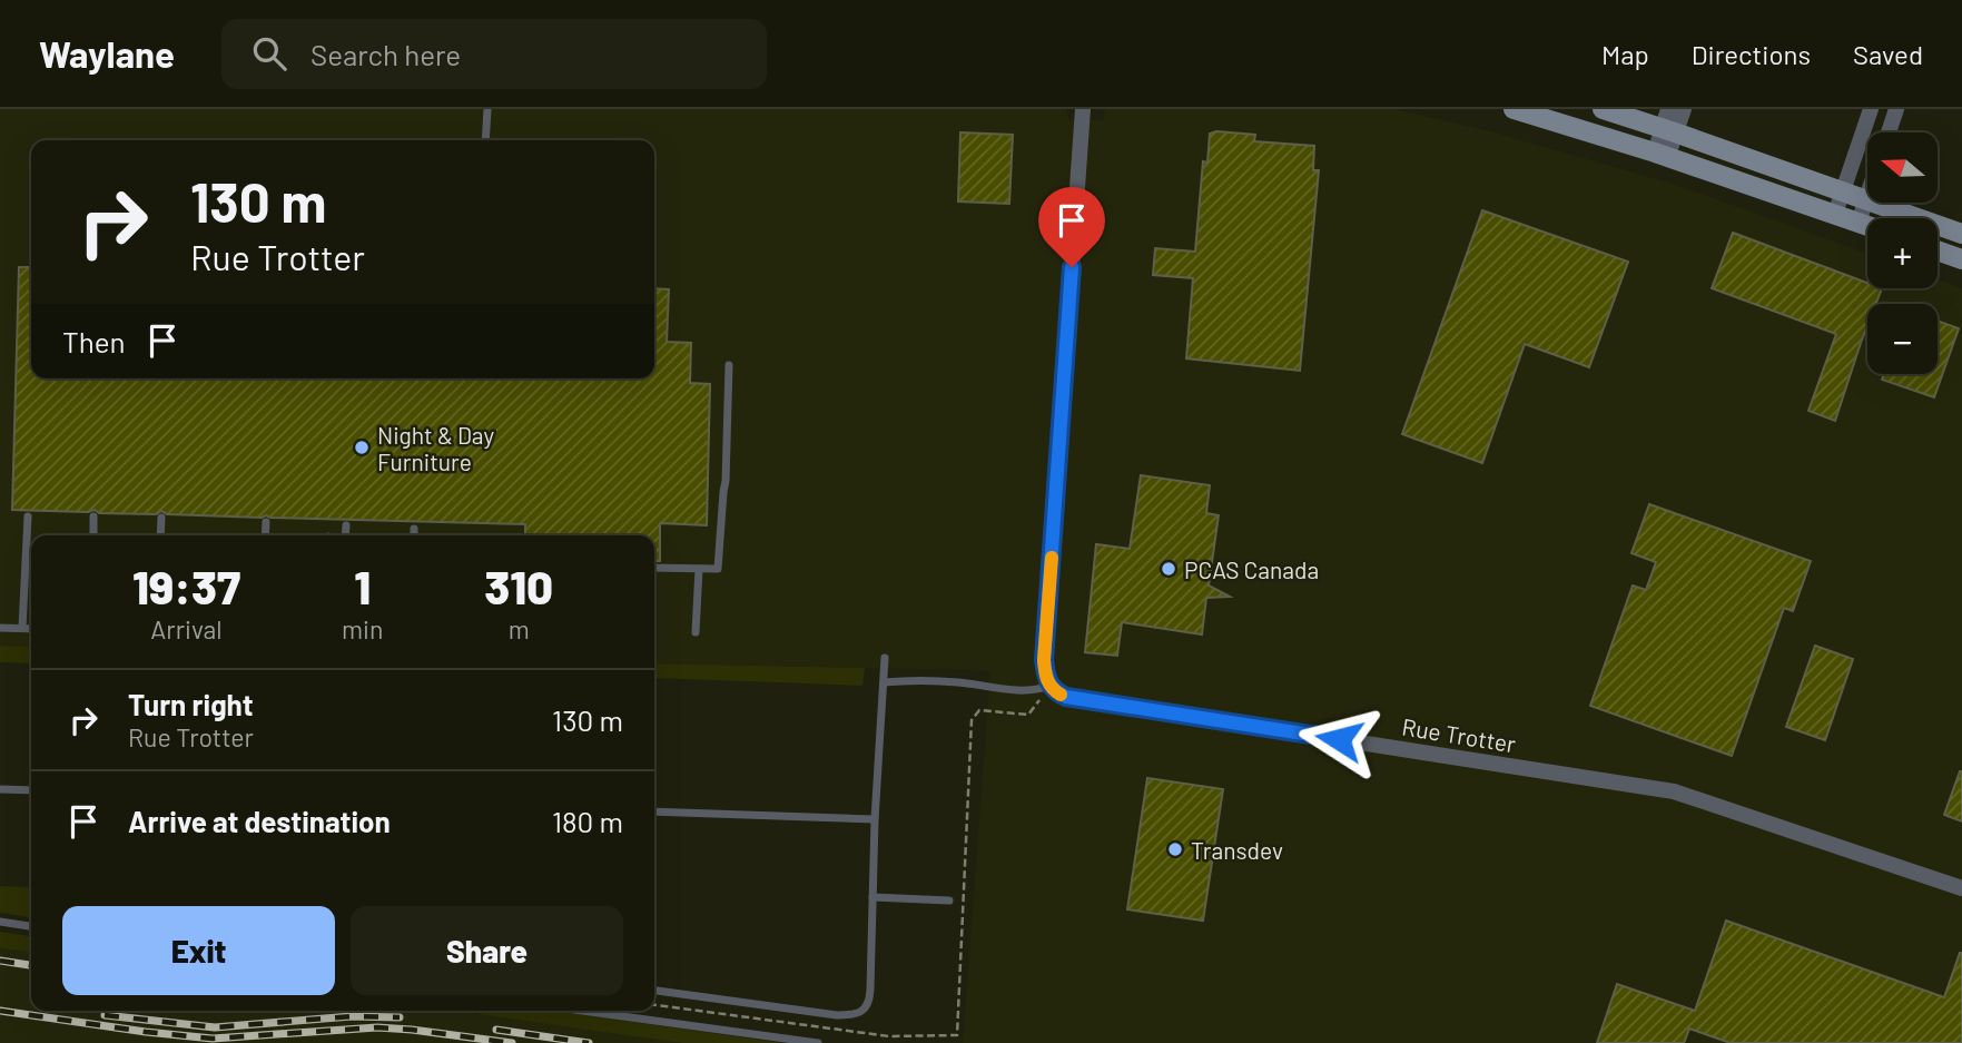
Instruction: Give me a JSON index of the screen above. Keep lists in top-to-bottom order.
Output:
{
  "streets": {
    "street": ["Rue Trotter"]
  },
  "places": ["Night & Day Furniture", "PCAS Canada", "Transdev"],
  "north": "left",
  "page": {
    "header": "Waylane",
    "search": "Search here",
    "nav": ["Map", "Directions", "Saved"],
    "map_buttons": ["+", "−"],
    "turn": ["130 m", "Rue Trotter"],
    "then": "Then",
    "eta": [
      "19:37",
      "Arrival",
      "1",
      "min",
      "310",
      "m"
    ],
    "list": [
      {
        "name": "Turn right",
        "note": "Rue Trotter",
        "value": "130 m"
      },
      {
        "name": "Arrive at destination",
        "value": "180 m"
      }
    ],
    "buttons": ["Exit", "Share"]
  }
}
